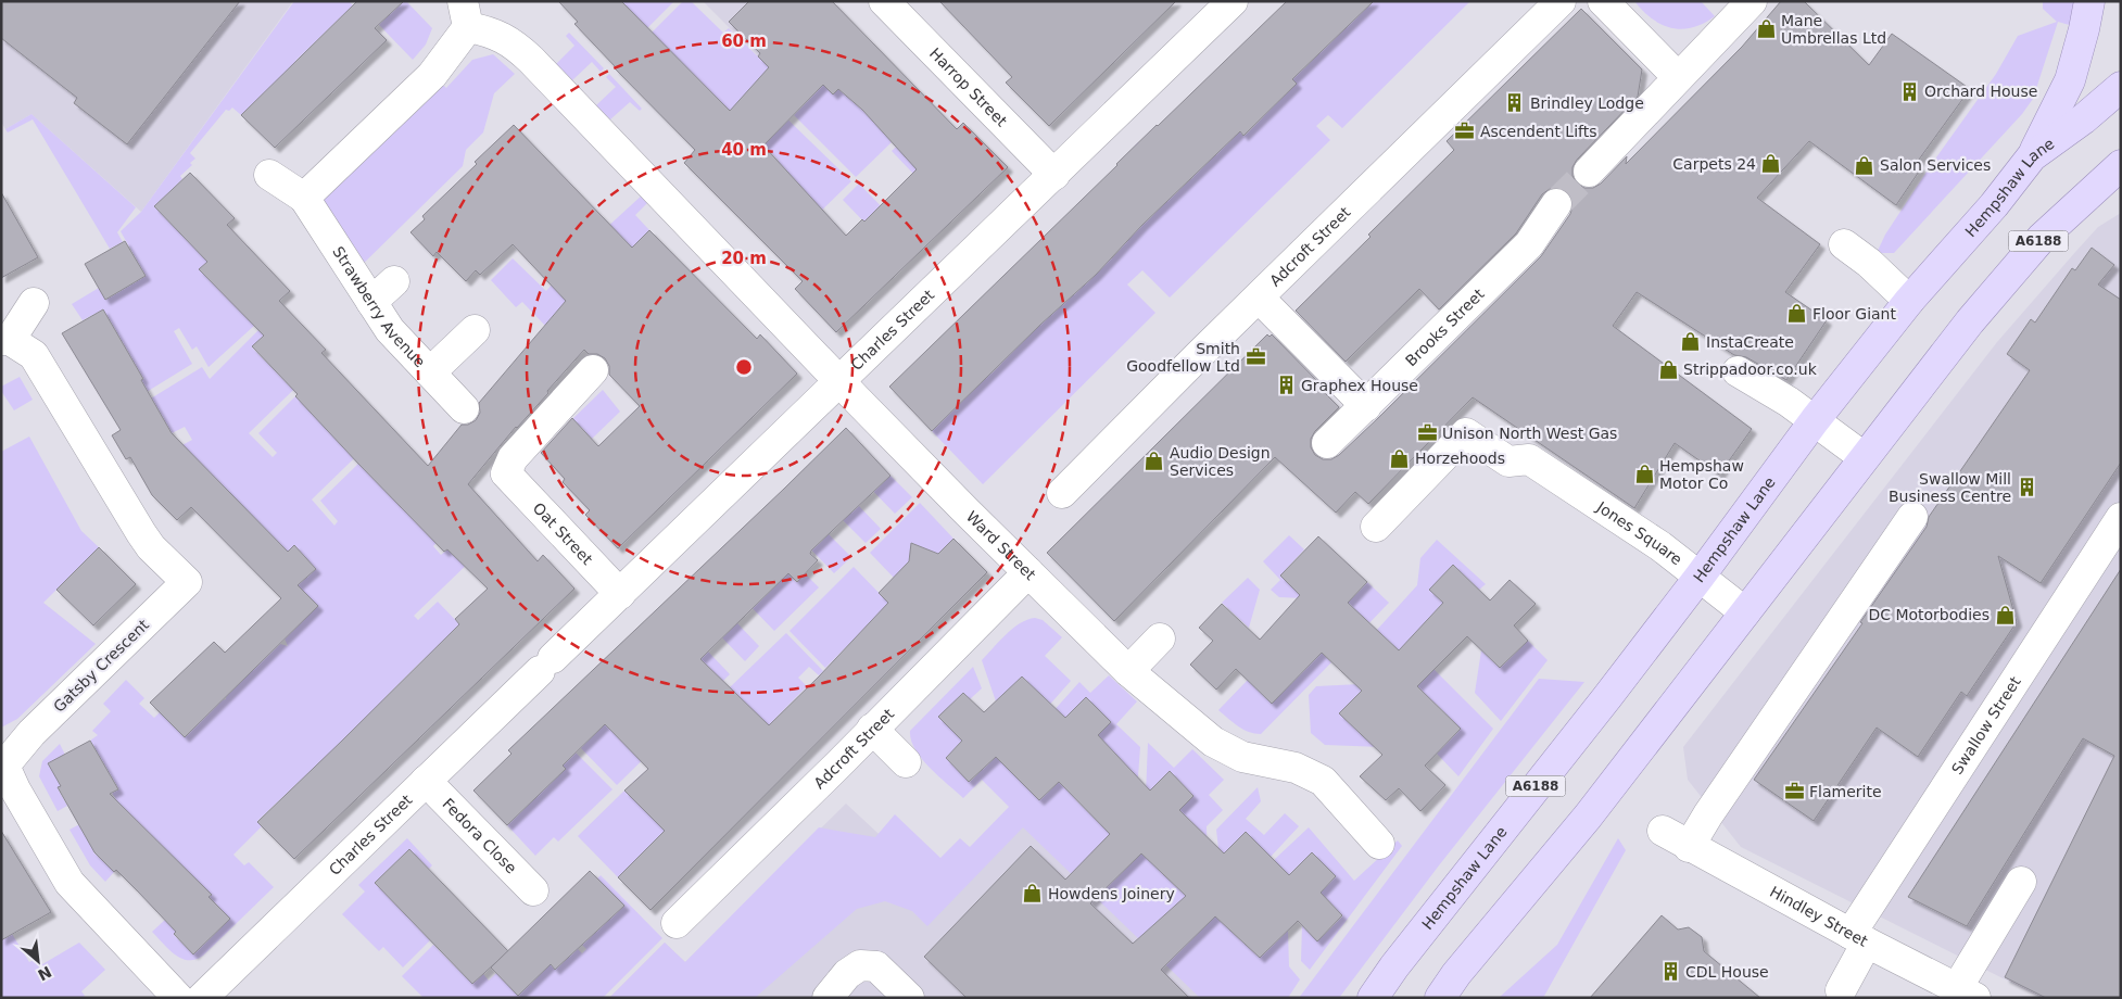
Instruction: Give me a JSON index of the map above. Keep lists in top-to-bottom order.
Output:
{
  "streets": {
    "main road": ["Hempshaw Lane", "A6188"],
    "street": [
      "Harrop Street",
      "Adcroft Street",
      "Strawberry Avenue",
      "Brooks Street",
      "Charles Street",
      "Oat Street",
      "Jones Square",
      "Ward Street",
      "Gatsby Crescent",
      "Swallow Street",
      "Fedora Close",
      "Hindley Street"
    ]
  },
  "crossings": [
    ["Harrop Street", "Charles Street"],
    ["Hempshaw Lane", "Jones Square"],
    ["A6188", "Jones Square"],
    ["Adcroft Street", "Ward Street"],
    ["Charles Street", "Oat Street"],
    ["Charles Street", "Ward Street"],
    ["Charles Street", "Fedora Close"],
    ["Swallow Street", "Hindley Street"]
  ],
  "places": {
    "shop": [
      "Mane Umbrellas Ltd",
      "Carpets 24",
      "Salon Services",
      "Floor Giant",
      "InstaCreate",
      "Strippadoor.co.uk",
      "Horzehoods",
      "Audio Design Services",
      "Hempshaw Motor Co",
      "DC Motorbodies",
      "Howdens Joinery"
    ],
    "building": [
      "Orchard House",
      "Brindley Lodge",
      "Graphex House",
      "Swallow Mill Business Centre",
      "CDL House"
    ],
    "office": [
      "Ascendent Lifts",
      "Smith Goodfellow Ltd",
      "Unison North West Gas",
      "Flamerite"
    ]
  },
  "north": "bottom right",
  "rings": ["60 m", "40 m", "20 m"]
}
